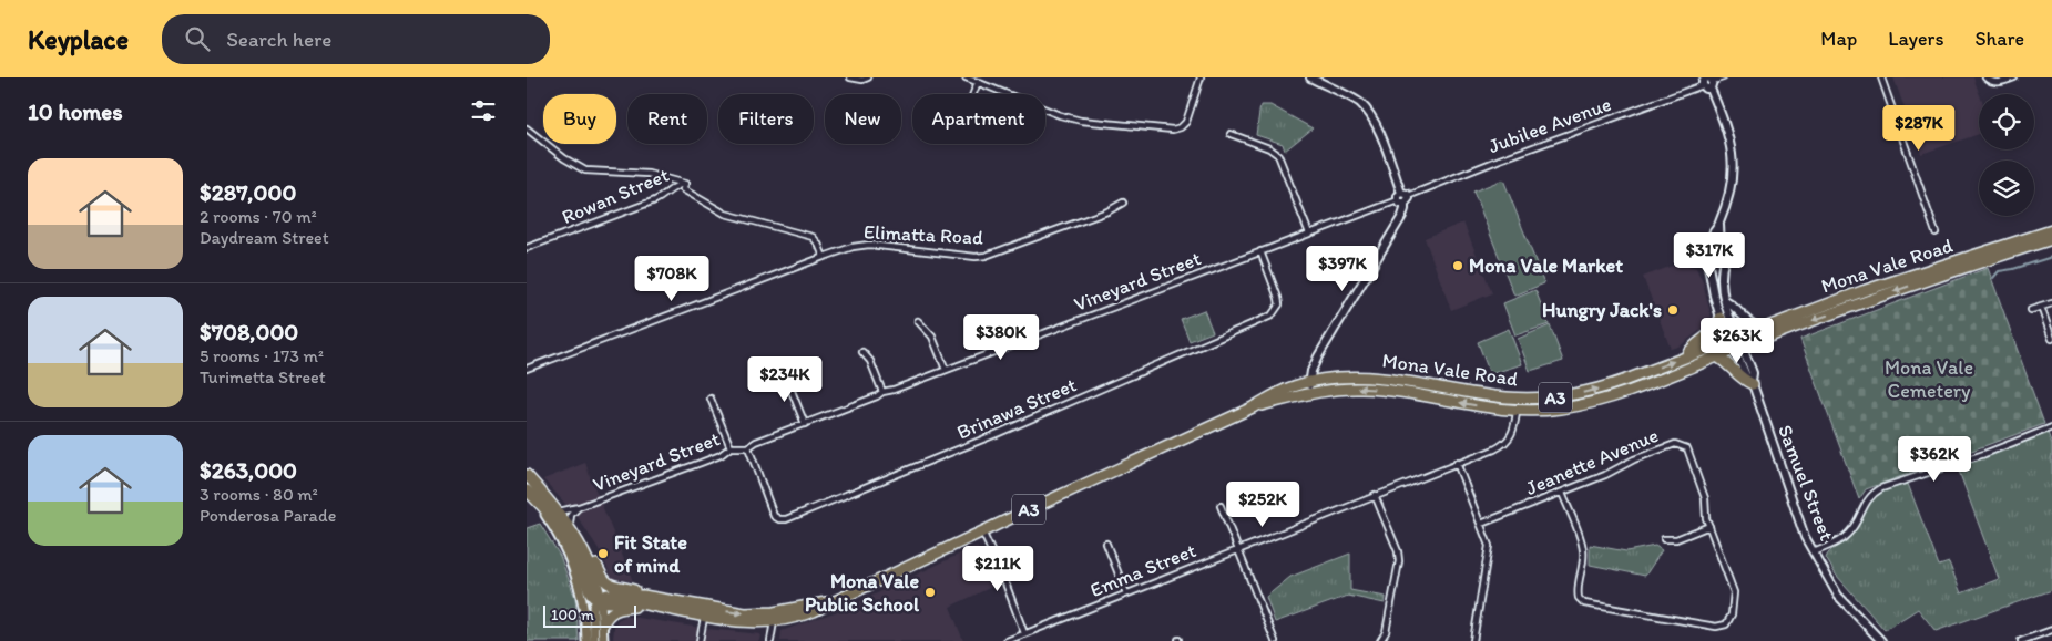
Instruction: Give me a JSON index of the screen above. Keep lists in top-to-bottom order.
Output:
{
  "streets": {
    "highway": ["Mona Vale Road", "A3"],
    "street": [
      "Jubilee Avenue",
      "Rowan Street",
      "Elimatta Road",
      "Vineyard Street",
      "Brinawa Street",
      "Jeanette Avenue",
      "Samuel Street",
      "Emma Street"
    ]
  },
  "crossings": [
    ["Jubilee Avenue", "Vineyard Street"],
    ["Mona Vale Road", "A3"],
    ["Mona Vale Road", "Samuel Street"],
    ["Mona Vale Road", "Emma Street"],
    ["Vineyard Street", "A3"],
    ["Vineyard Street", "Brinawa Street"]
  ],
  "parks": ["Mona Vale Cemetery"],
  "places": [
    "Mona Vale Market",
    "Hungry Jack's",
    "Fit State of mind",
    "Mona Vale Public School"
  ],
  "scale_bar": "100 m",
  "page": {
    "header": "Keyplace",
    "search": "Search here",
    "nav": ["Map", "Layers", "Share"],
    "heading": "10 homes",
    "chip": [
      "Buy",
      "Rent",
      "Filters",
      "New",
      "Apartment"
    ],
    "price": [
      "$287K",
      "$317K",
      "$397K",
      "$708K",
      "$380K",
      "$263K",
      "$234K",
      "$362K",
      "$252K",
      "$211K"
    ],
    "list": [
      {
        "name": "$287,000",
        "note": "2 rooms · 70 m² · Daydream Street"
      },
      {
        "name": "$708,000",
        "note": "5 rooms · 173 m² · Turimetta Street"
      },
      {
        "name": "$263,000",
        "note": "3 rooms · 80 m² · Ponderosa Parade"
      }
    ],
    "scale": "100 m"
  }
}
